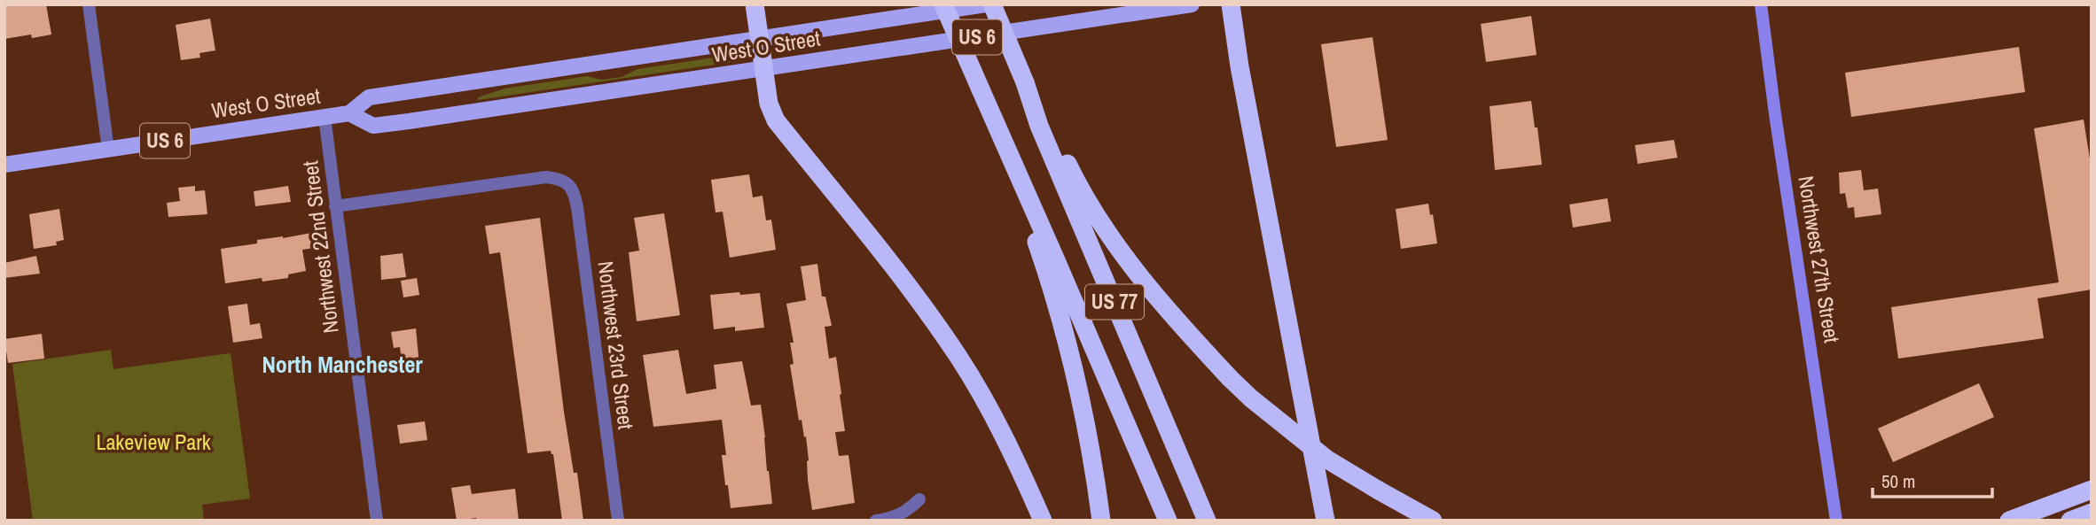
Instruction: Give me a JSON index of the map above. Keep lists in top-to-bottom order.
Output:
{
  "streets": {
    "highway": ["US 77"],
    "main road": ["US 6", "West O Street"],
    "street": ["Northwest 22nd Street", "Northwest 27th Street", "Northwest 23rd Street"]
  },
  "crossings": [
    ["West O Street", "Northwest 22nd Street"],
    ["Northwest 22nd Street", "Northwest 23rd Street"]
  ],
  "districts": ["North Manchester"],
  "parks": ["Lakeview Park"],
  "scale_bar": "50 m"
}
